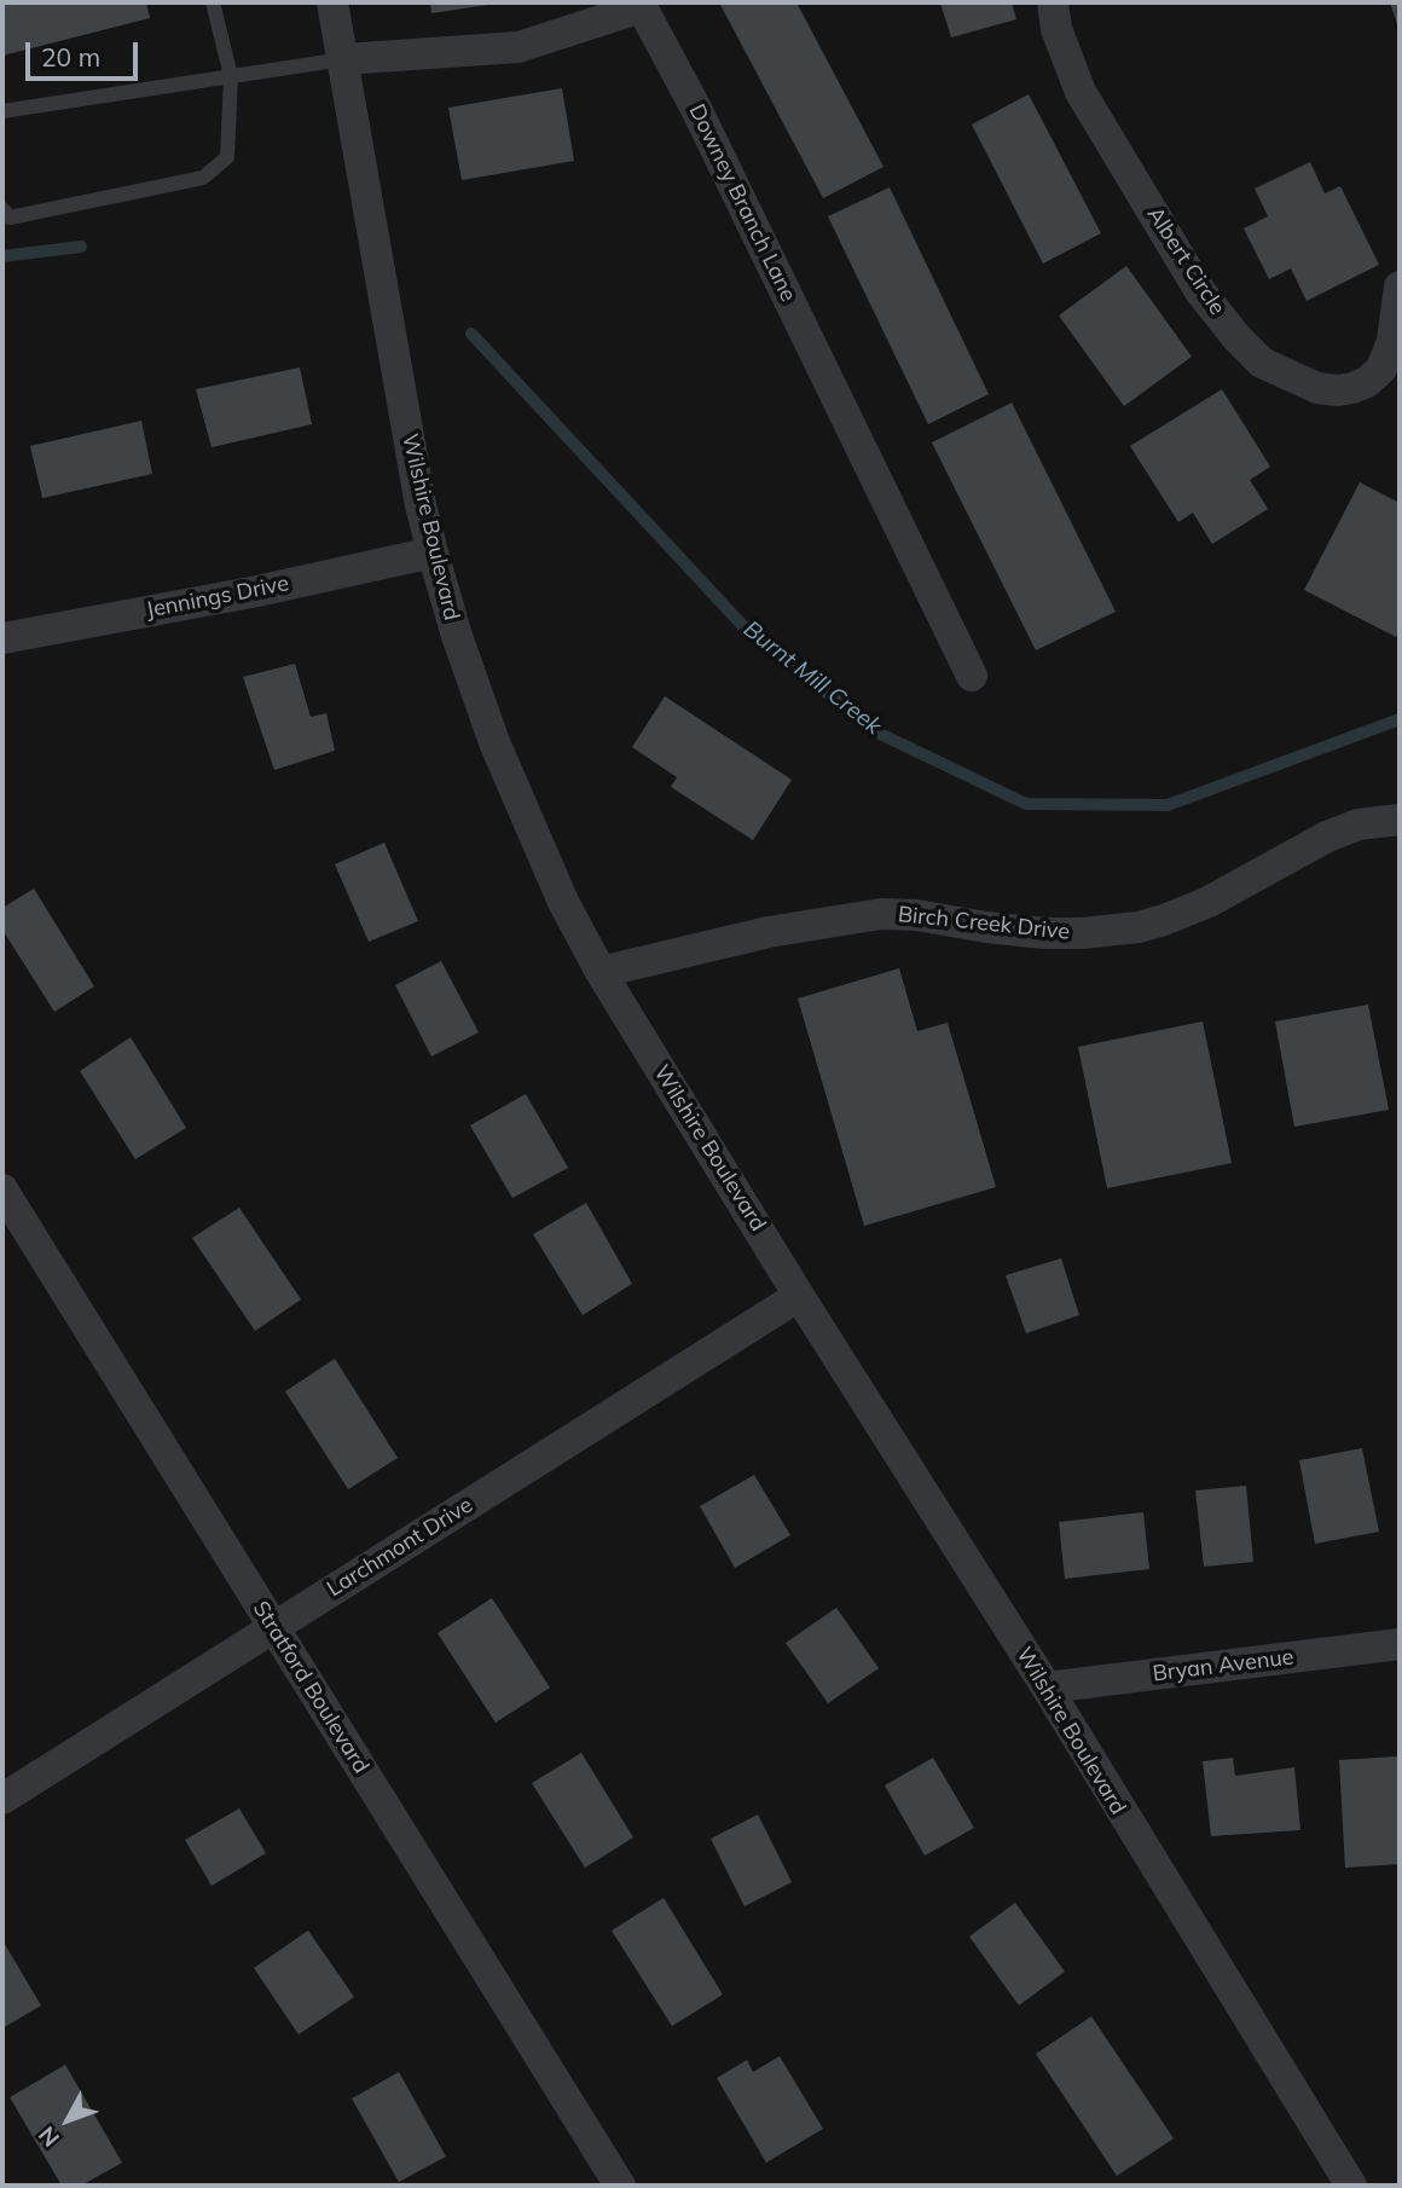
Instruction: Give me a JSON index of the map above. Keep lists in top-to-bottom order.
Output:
{
  "streets": {
    "street": [
      "Downey Branch Lane",
      "Albert Circle",
      "Wilshire Boulevard",
      "Jennings Drive",
      "Birch Creek Drive",
      "Larchmont Drive",
      "Bryan Avenue",
      "Stratford Boulevard"
    ]
  },
  "crossings": [
    ["Downey Branch Lane", "Wilshire Boulevard"],
    ["Wilshire Boulevard", "Jennings Drive"],
    ["Wilshire Boulevard", "Birch Creek Drive"],
    ["Wilshire Boulevard", "Larchmont Drive"],
    ["Wilshire Boulevard", "Bryan Avenue"],
    ["Larchmont Drive", "Stratford Boulevard"]
  ],
  "water": ["Burnt Mill Creek"],
  "scale_bar": "20 m",
  "north": "bottom left"
}
